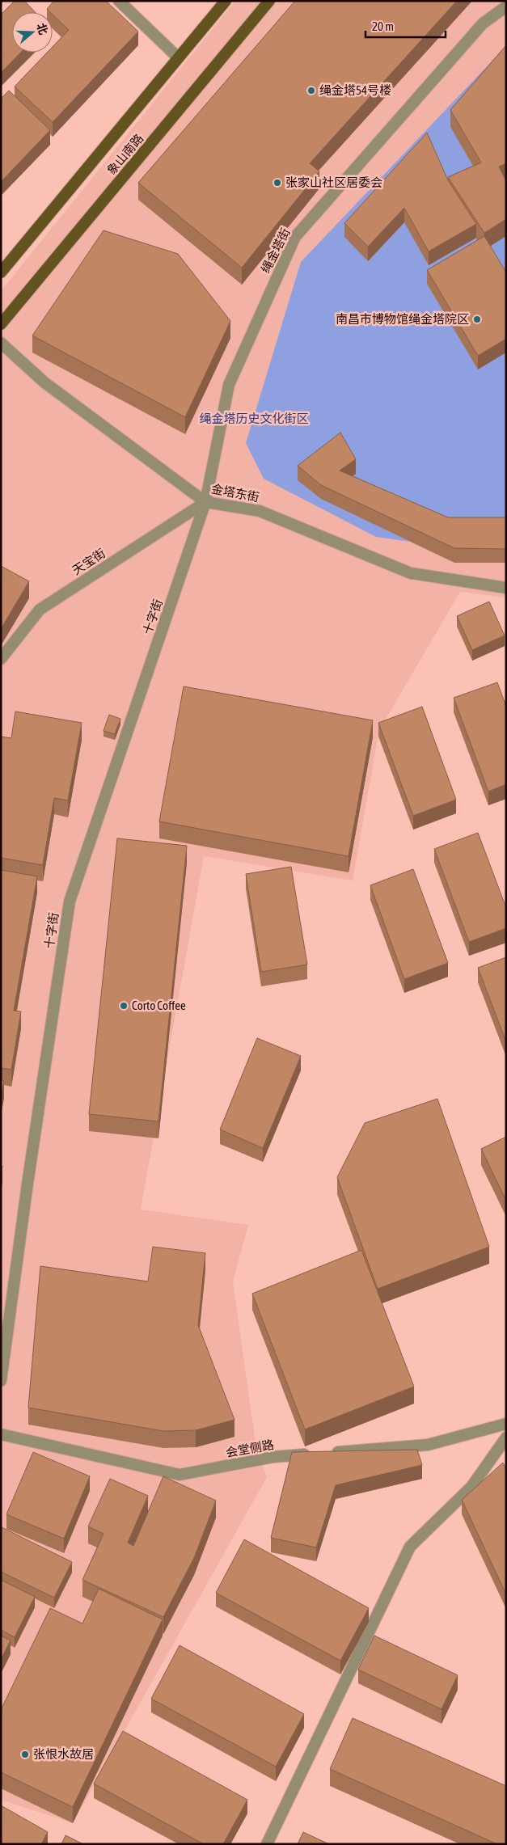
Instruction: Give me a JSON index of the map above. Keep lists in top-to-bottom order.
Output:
{
  "streets": {
    "main road": ["象山南路"],
    "street": [
      "绳金塔街",
      "金塔东街",
      "天宝街",
      "十字街",
      "会堂侧路"
    ]
  },
  "crossings": [
    ["绳金塔街", "金塔东街"],
    ["绳金塔街", "天宝街"],
    ["绳金塔街", "十字街"],
    ["金塔东街", "天宝街"],
    ["金塔东街", "十字街"],
    ["天宝街", "十字街"]
  ],
  "parks": ["绳金塔历史文化街区"],
  "places": [
    "绳金塔54号楼",
    "张家山社区居委会",
    "南昌市博物馆绳金塔院区",
    "Corto Coffee",
    "张恨水故居"
  ],
  "scale_bar": "20 m",
  "north": "right"
}
